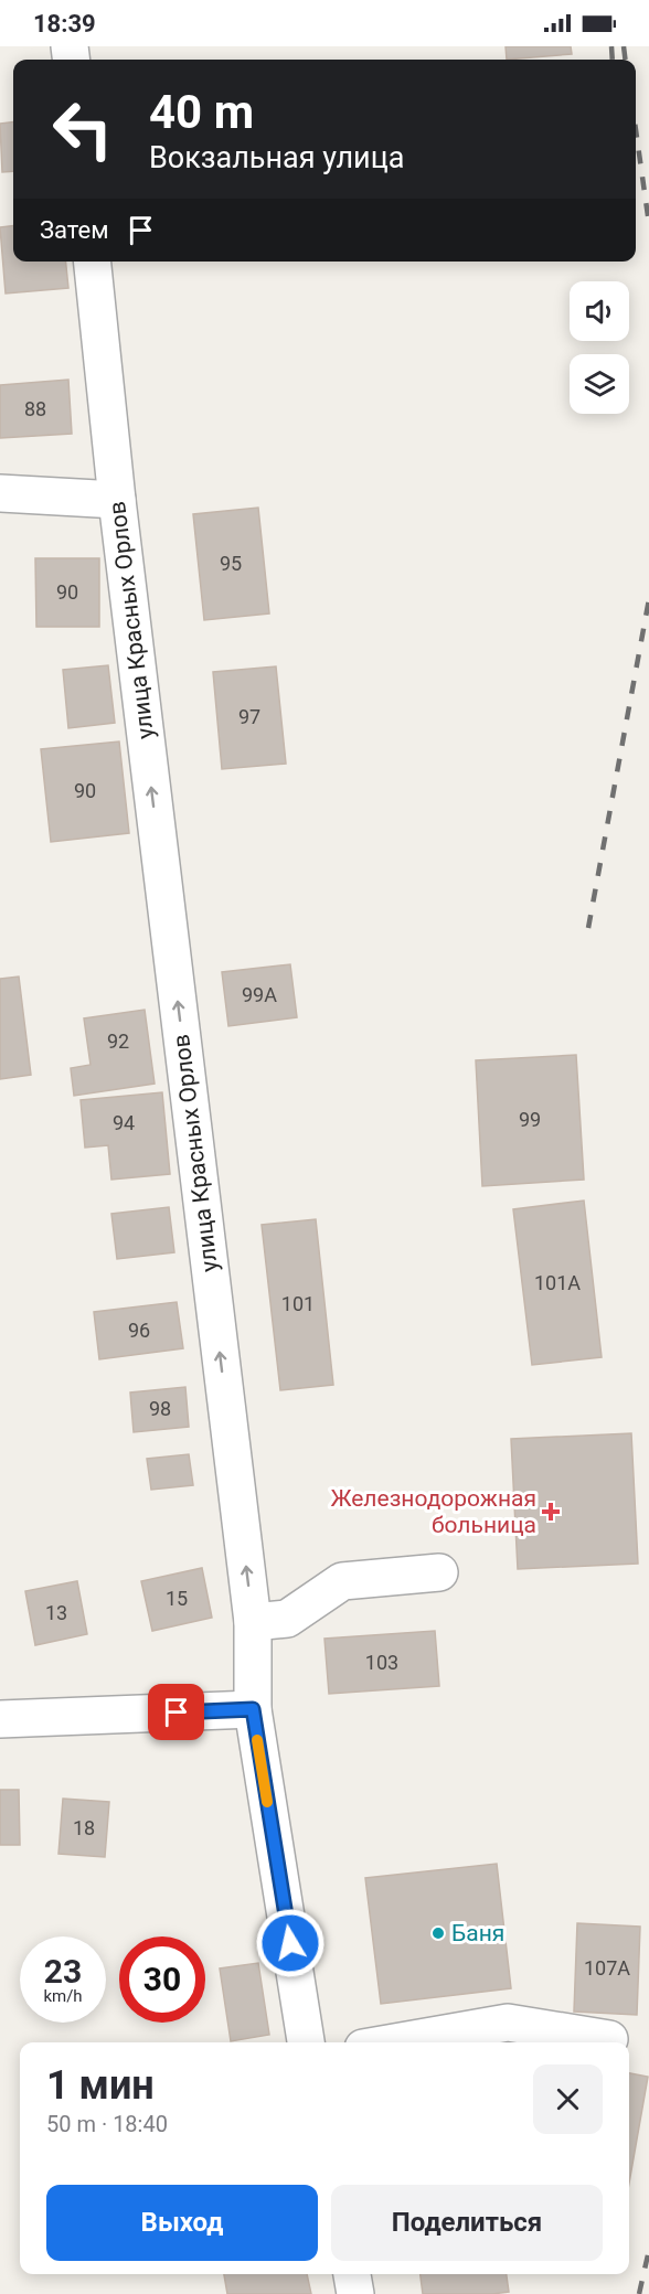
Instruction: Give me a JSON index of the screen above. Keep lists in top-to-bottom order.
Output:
{
  "streets": {
    "street": ["улица Красных Орлов"]
  },
  "one_way": ["улица Красных Орлов"],
  "places": {
    "health": ["Железнодорожная больница"],
    "other": ["Баня"]
  },
  "house_numbers": [
    "88",
    "95",
    "90",
    "97",
    "90",
    "99А",
    "92",
    "99",
    "94",
    "101А",
    "101",
    "96",
    "98",
    "15",
    "13",
    "103",
    "18",
    "107А"
  ],
  "page": {
    "status": "18:39",
    "turn": ["40 m", "Вокзальная улица"],
    "then": "Затем",
    "speed": "23 km/h",
    "limit": "30",
    "heading": ["1 мин", "50 m · 18:40"],
    "buttons": ["Выход", "Поделиться"]
  }
}
